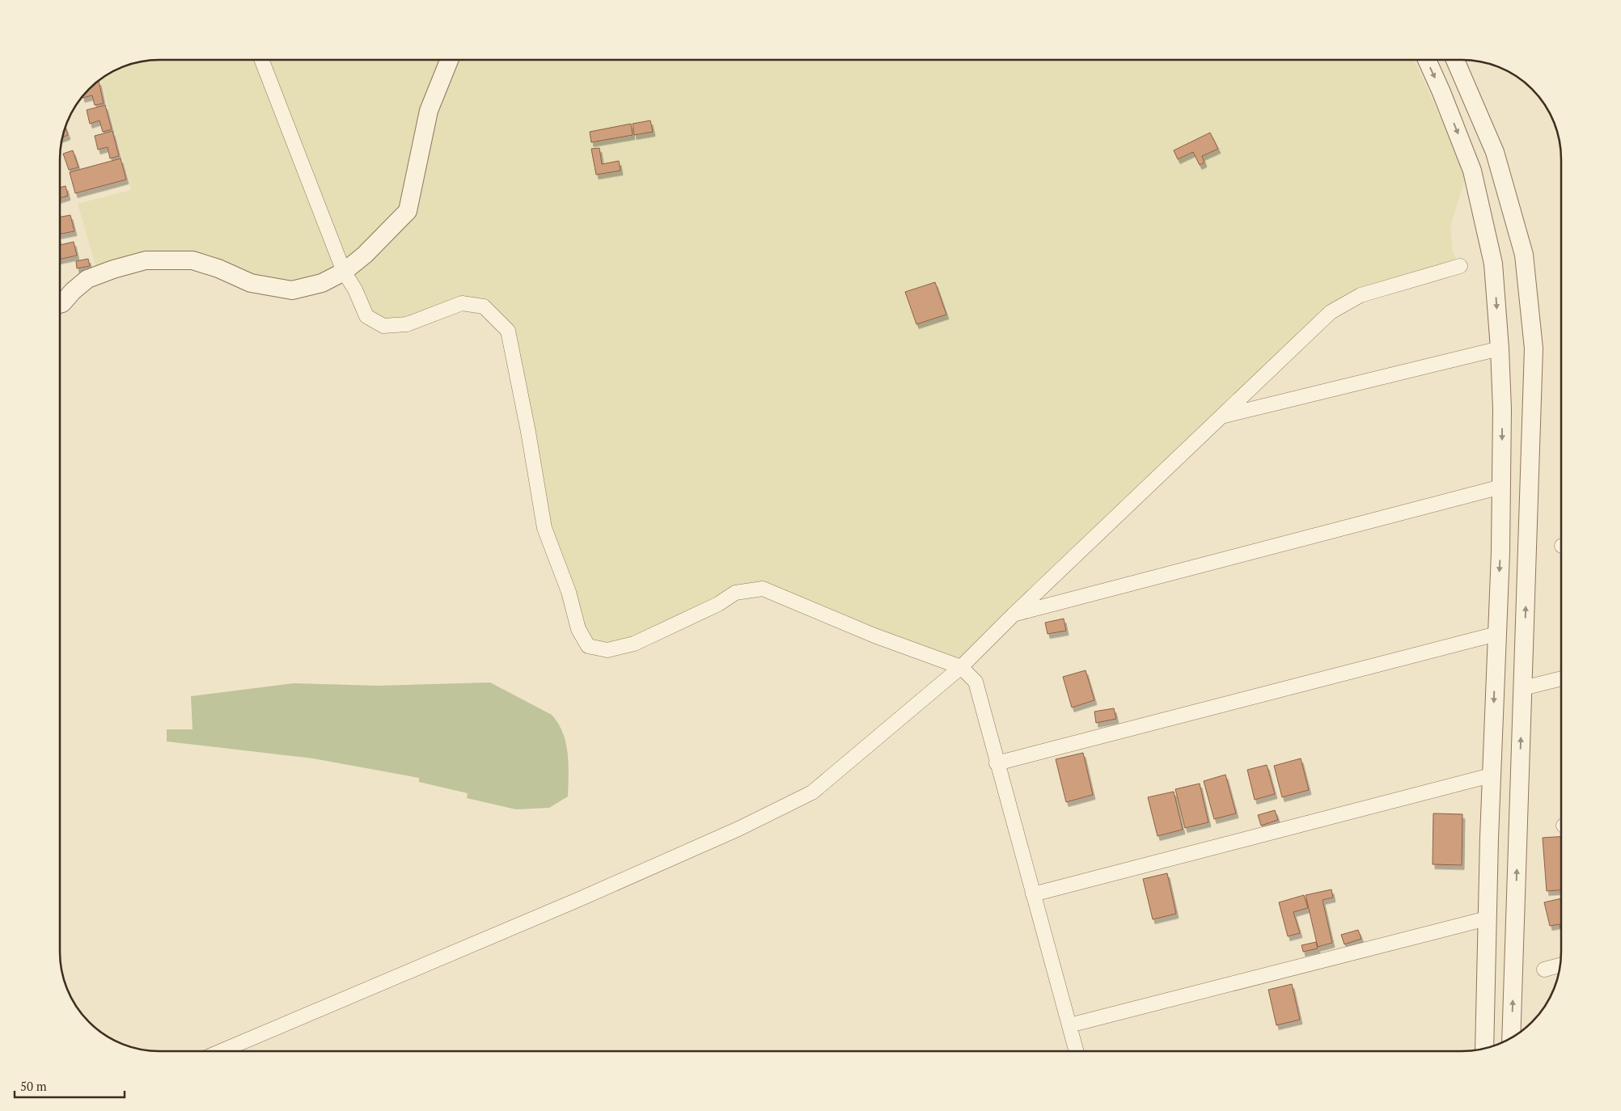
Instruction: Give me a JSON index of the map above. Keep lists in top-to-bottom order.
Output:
{
  "scale_bar": "50 m"
}
